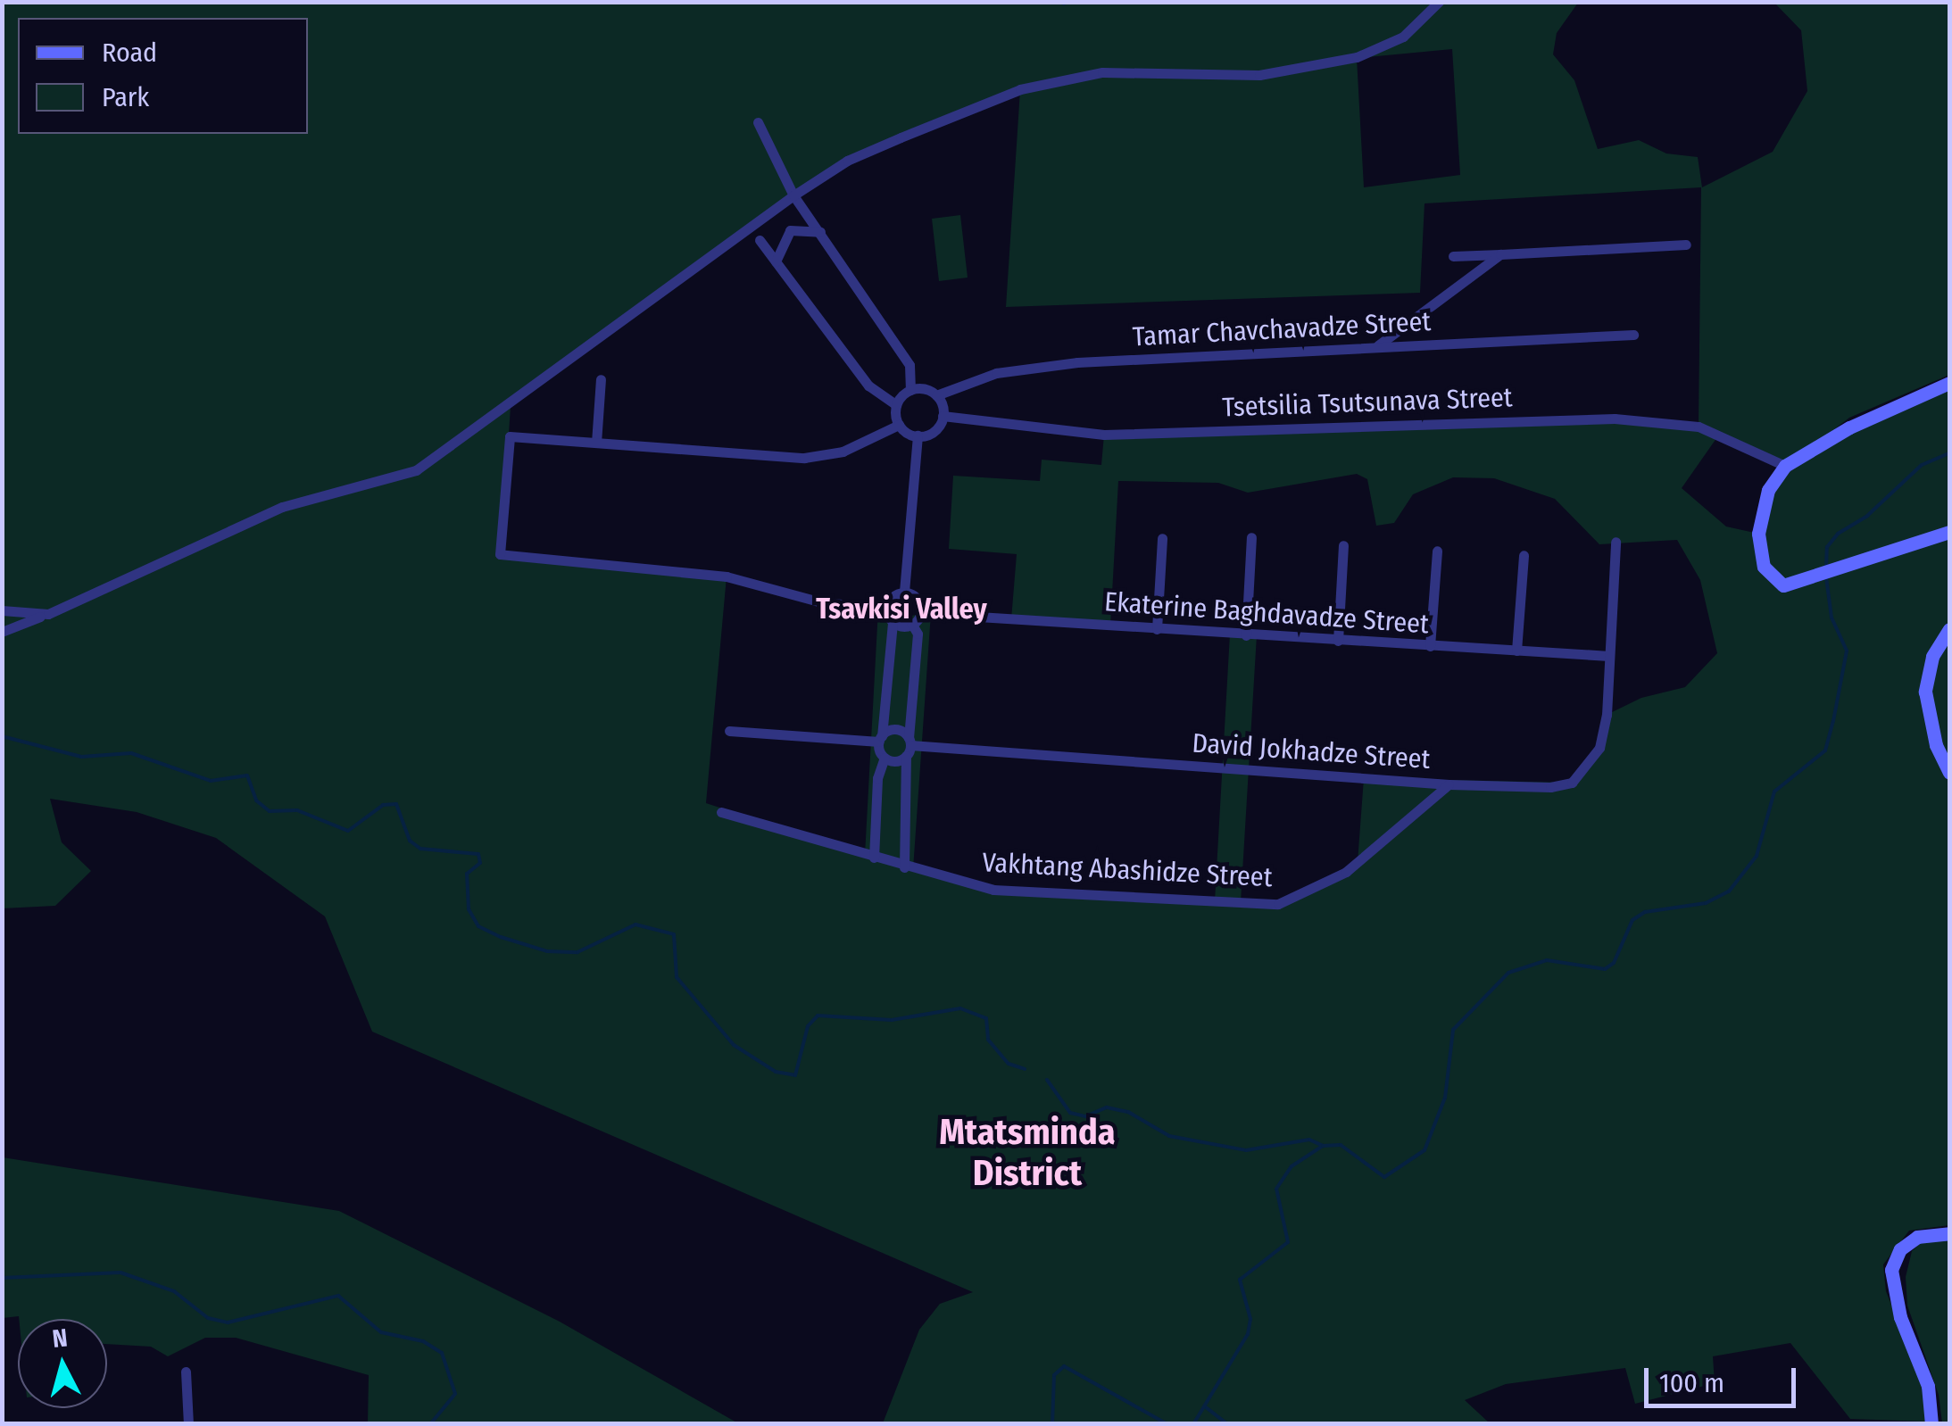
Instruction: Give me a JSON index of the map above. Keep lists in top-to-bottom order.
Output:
{
  "streets": {
    "street": [
      "Tamar Chavchavadze Street",
      "Tsetsilia Tsutsunava Street",
      "Ekaterine Baghdavadze Street",
      "David Jokhadze Street",
      "Vakhtang Abashidze Street"
    ]
  },
  "crossings": [
    ["Tamar Chavchavadze Street", "Tsetsilia Tsutsunava Street"],
    ["Ekaterine Baghdavadze Street", "David Jokhadze Street"],
    ["David Jokhadze Street", "Vakhtang Abashidze Street"]
  ],
  "districts": ["Tsavkisi Valley", "Mtatsminda District"],
  "legend": ["Road", "Park"],
  "scale_bar": "100 m",
  "north": "top"
}
